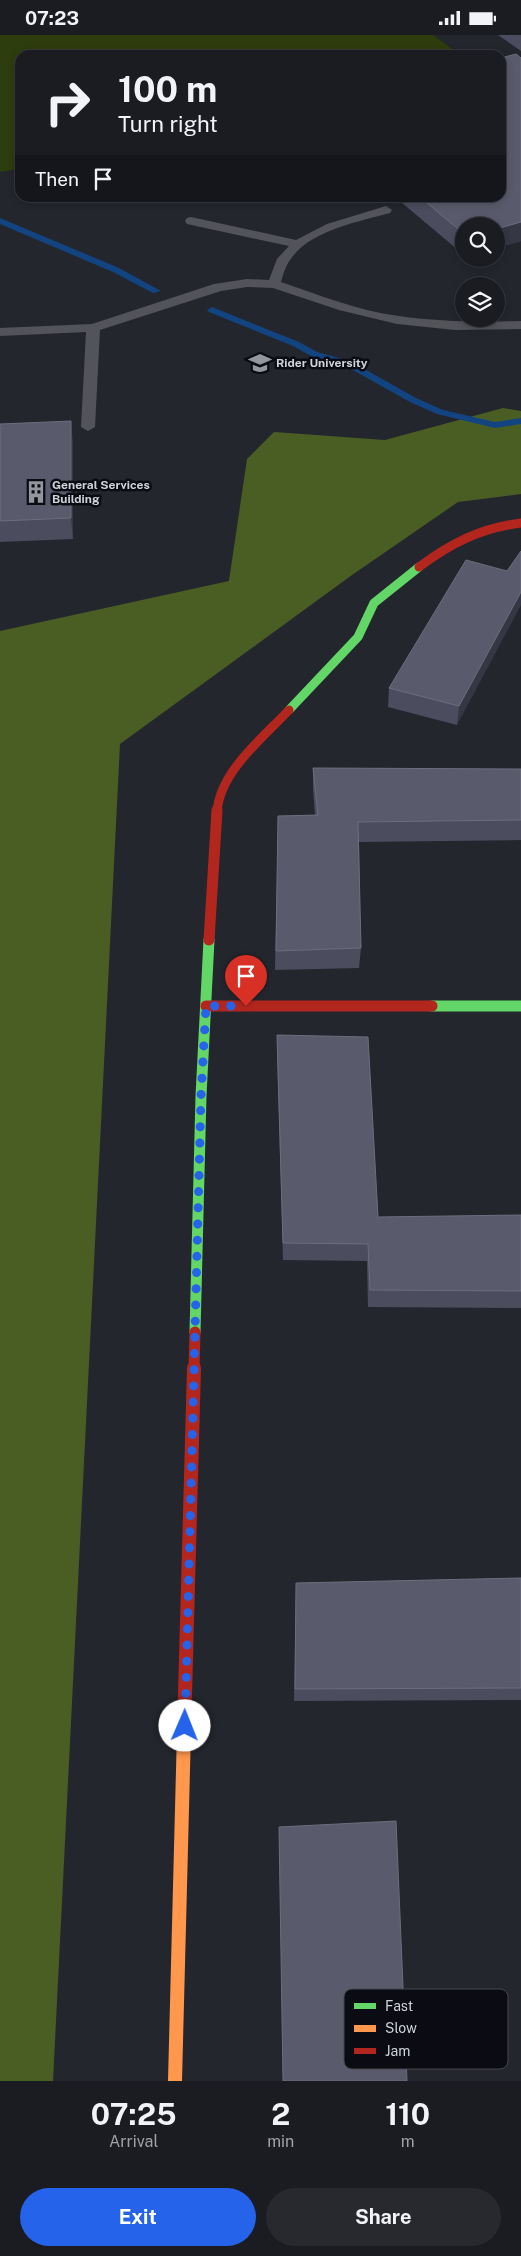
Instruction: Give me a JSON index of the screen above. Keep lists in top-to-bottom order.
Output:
{
  "places": {
    "school or university": ["Rider University"],
    "building": ["General Services Building"]
  },
  "legend": ["Fast", "Slow", "Jam"],
  "page": {
    "status": "07:23",
    "turn": ["100 m", "Turn right"],
    "then": "Then",
    "eta": [
      "07:25",
      "Arrival",
      "2",
      "min",
      "110",
      "m"
    ],
    "buttons": ["Exit", "Share"]
  }
}
